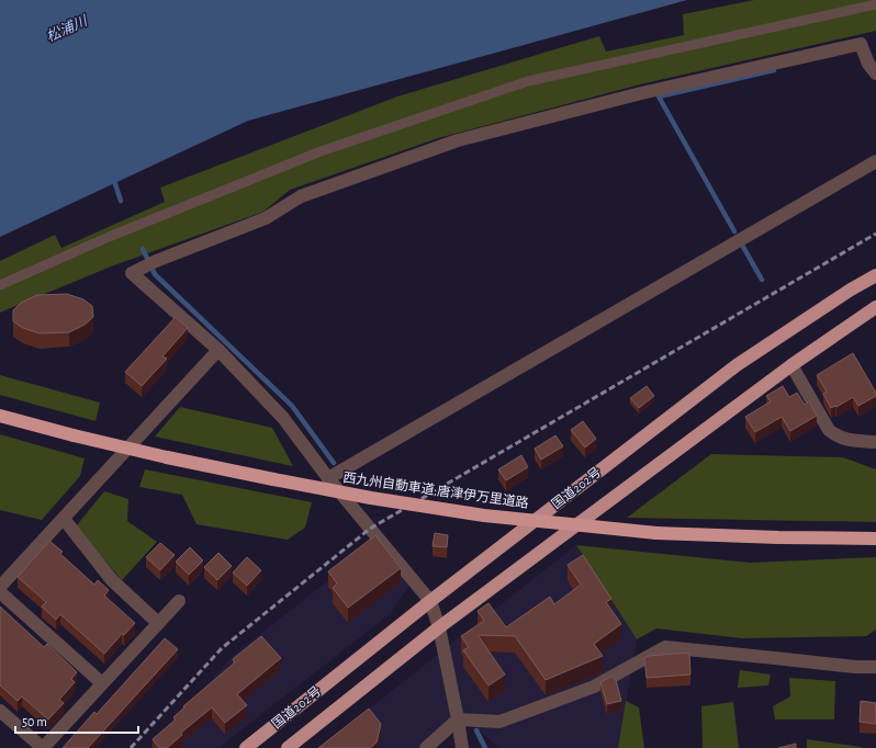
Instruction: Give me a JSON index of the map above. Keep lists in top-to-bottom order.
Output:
{
  "streets": {
    "highway": ["国道202号", "西九州自動車道;唐津伊万里道路"]
  },
  "water": ["松浦川"],
  "scale_bar": "50 m"
}
